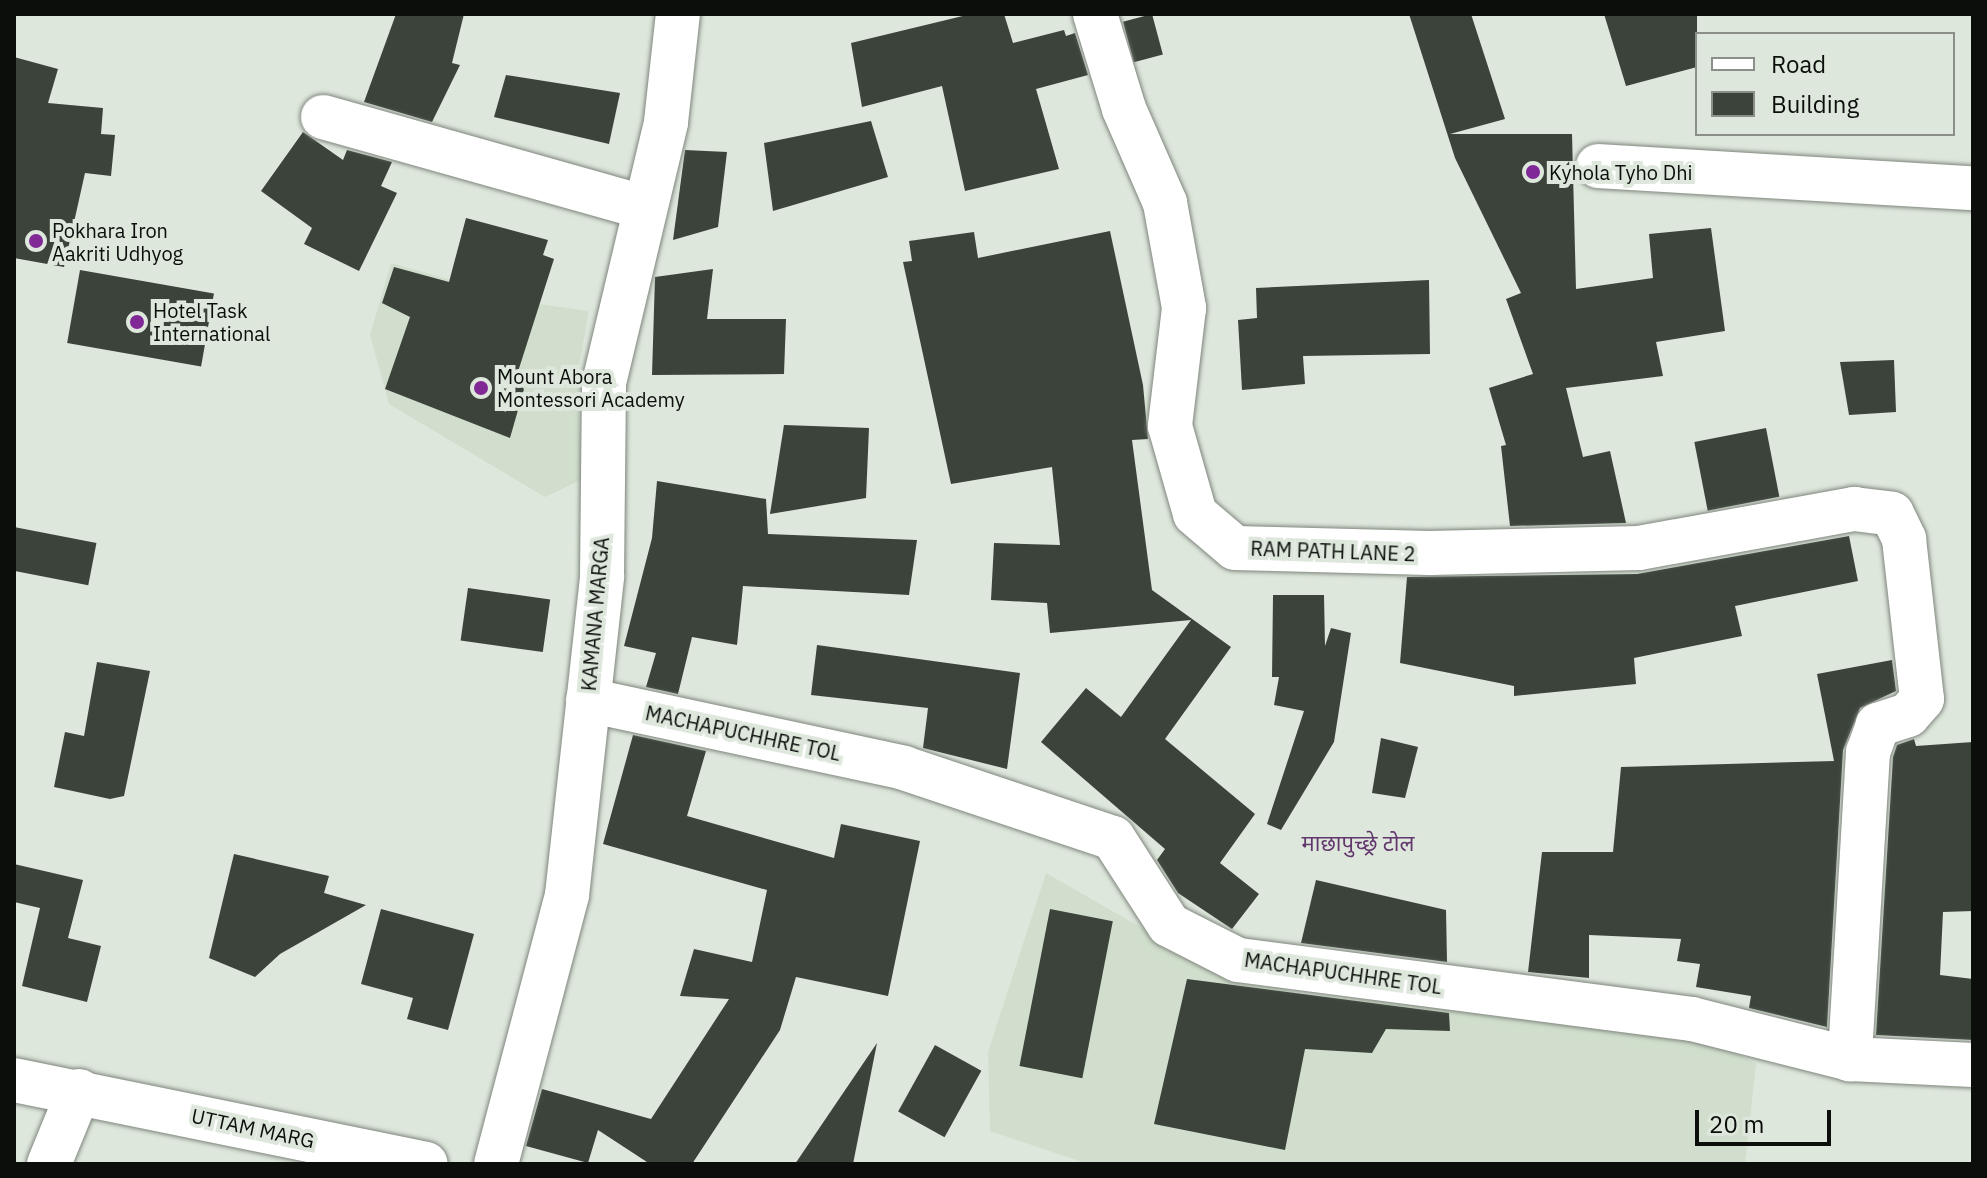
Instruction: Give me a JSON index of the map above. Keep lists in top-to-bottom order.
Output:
{
  "streets": {
    "street": [
      "RAM PATH LANE 2",
      "KAMANA MARGA",
      "MACHAPUCHHRE TOL",
      "UTTAM MARG"
    ]
  },
  "crossings": [
    ["RAM PATH LANE 2", "MACHAPUCHHRE TOL"],
    ["KAMANA MARGA", "MACHAPUCHHRE TOL"]
  ],
  "districts": ["माछापुच्छ्रे टोल"],
  "places": [
    "Kyhola Tyho Dhi",
    "Pokhara Iron Aakriti Udhyog",
    "Hotel Task International",
    "Mount Abora Montessori Academy"
  ],
  "legend": ["Road", "Building"],
  "scale_bar": "20 m"
}
